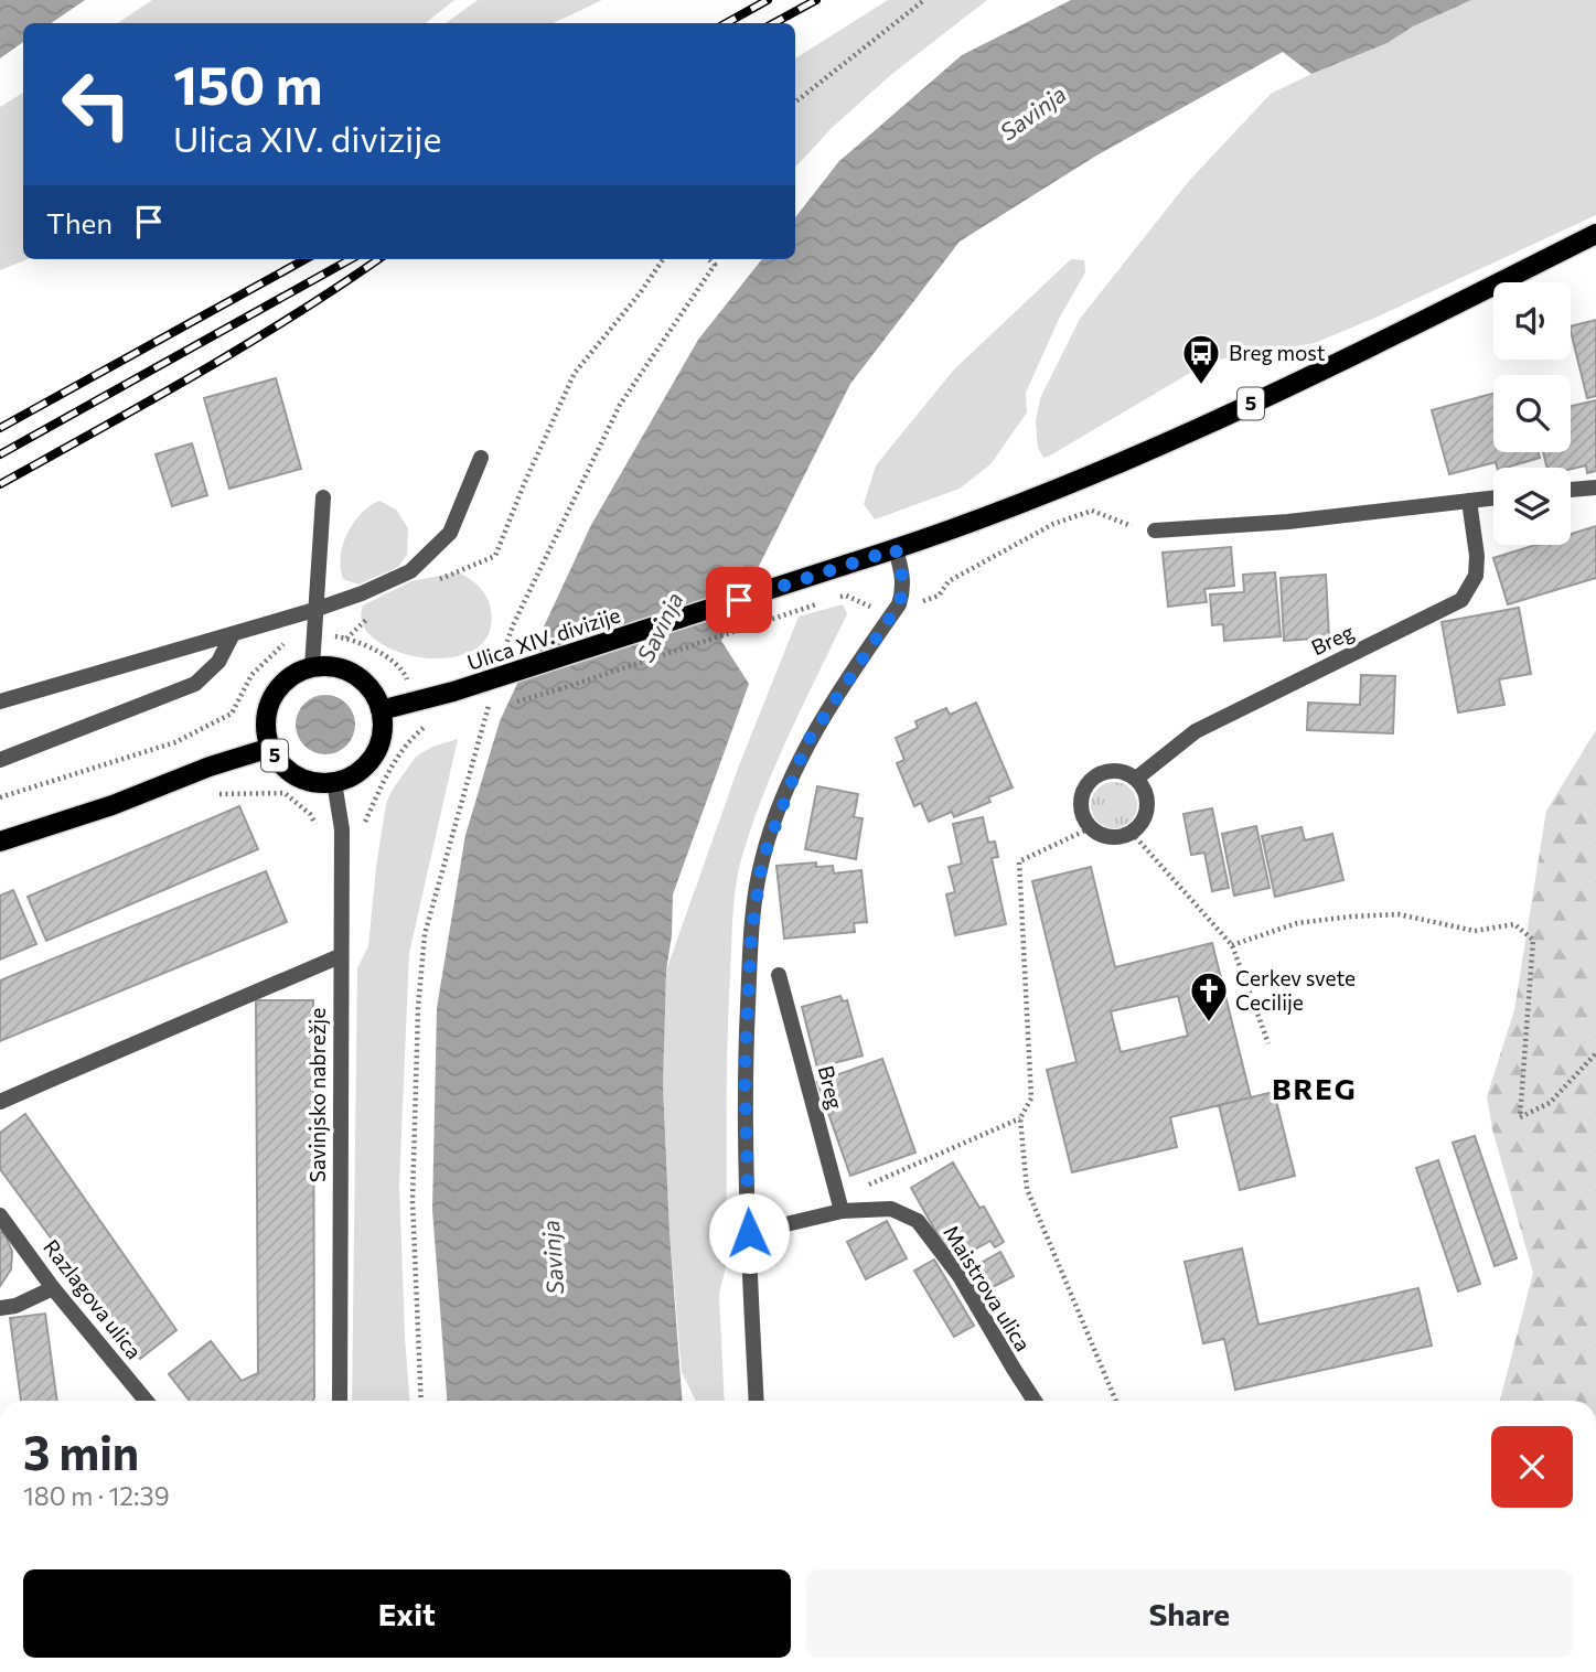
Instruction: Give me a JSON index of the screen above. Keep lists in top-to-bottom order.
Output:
{
  "streets": {
    "main road": ["5", "Ulica XIV. divizije"],
    "street": [
      "Breg",
      "Savinjsko nabrežje",
      "Maistrova ulica",
      "Razlagova ulica"
    ]
  },
  "crossings": [
    ["5", "Ulica XIV. divizije"],
    ["5", "Savinjsko nabrežje"],
    ["Ulica XIV. divizije", "Savinjsko nabrežje"],
    ["Breg", "Maistrova ulica"]
  ],
  "districts": ["BREG"],
  "water": ["Savinja"],
  "places": {
    "bus stop": ["Breg most"],
    "church": ["Cerkev svete Cecilije"]
  },
  "page": {
    "turn": ["150 m", "Ulica XIV. divizije"],
    "then": "Then",
    "heading": ["3 min", "180 m · 12:39"],
    "buttons": ["Exit", "Share"]
  }
}
